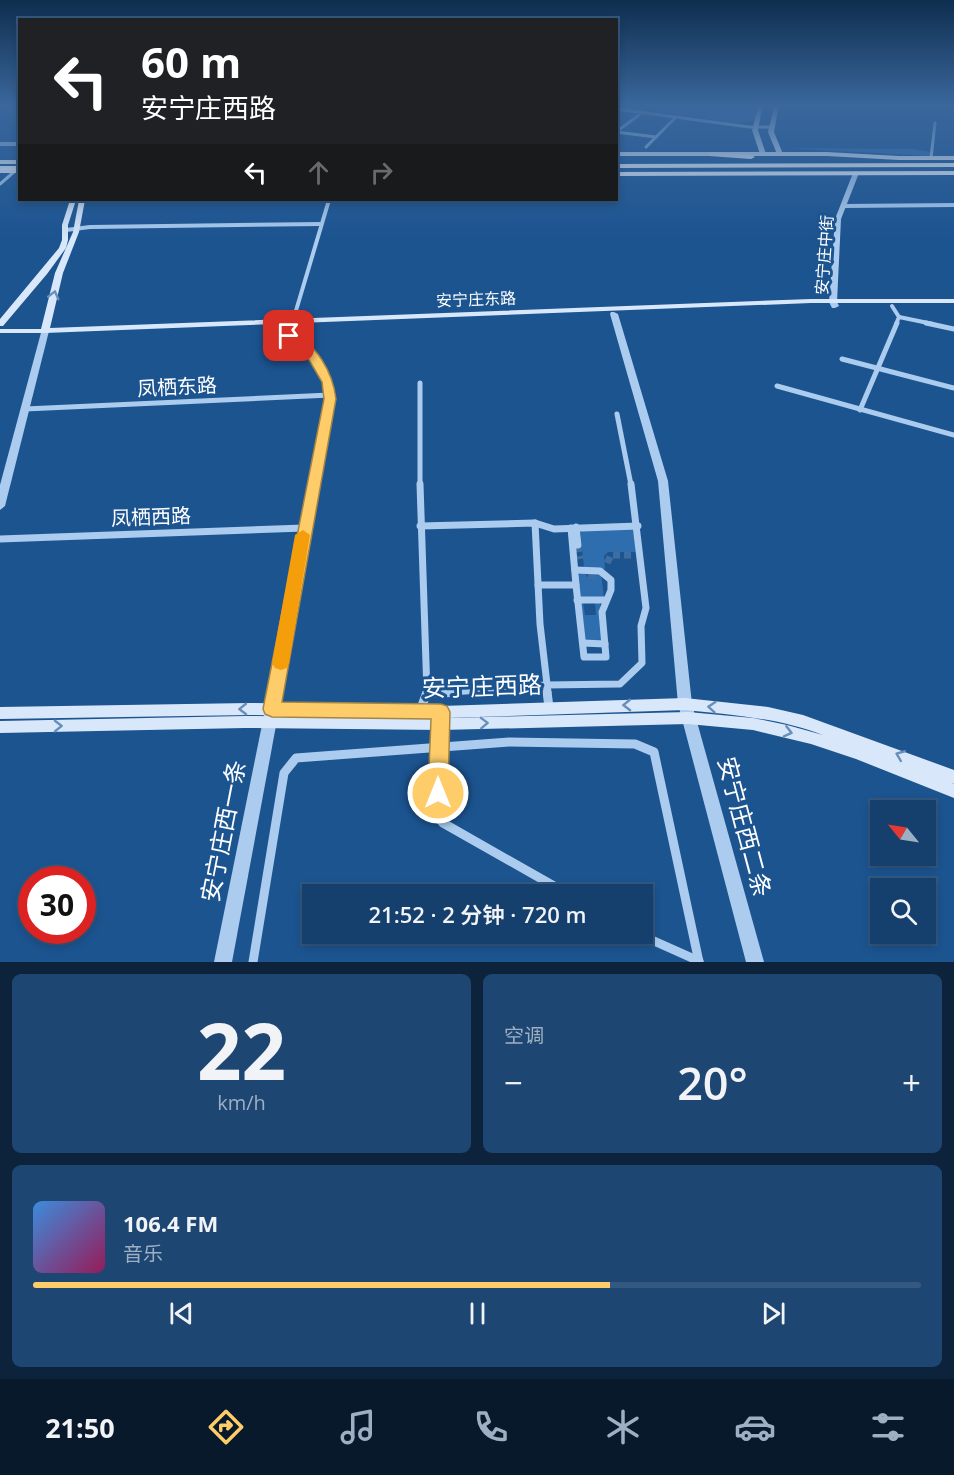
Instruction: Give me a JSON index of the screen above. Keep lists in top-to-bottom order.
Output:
{
  "streets": {
    "main road": ["安宁庄东路", "安宁庄西路"],
    "street": [
      "安宁庄中街",
      "凤栖东路",
      "凤栖西路",
      "安宁庄西二条",
      "安宁庄西一条"
    ]
  },
  "crossings": [
    ["安宁庄中街", "安宁庄东路"],
    ["安宁庄东路", "安宁庄西二条"],
    ["安宁庄西路", "安宁庄西二条"],
    ["安宁庄西路", "安宁庄西一条"]
  ],
  "north": "top left",
  "page": {
    "turn": ["60 m", "安宁庄西路"],
    "limit": "30",
    "trip": "21:52 · 2 分钟 · 720 m",
    "tile": [
      ["22", "km/h"],
      "空调"
    ],
    "heat": ["−", "20°", "+"],
    "song": ["106.4 FM", "音乐"],
    "tabs": "21:50"
  }
}
